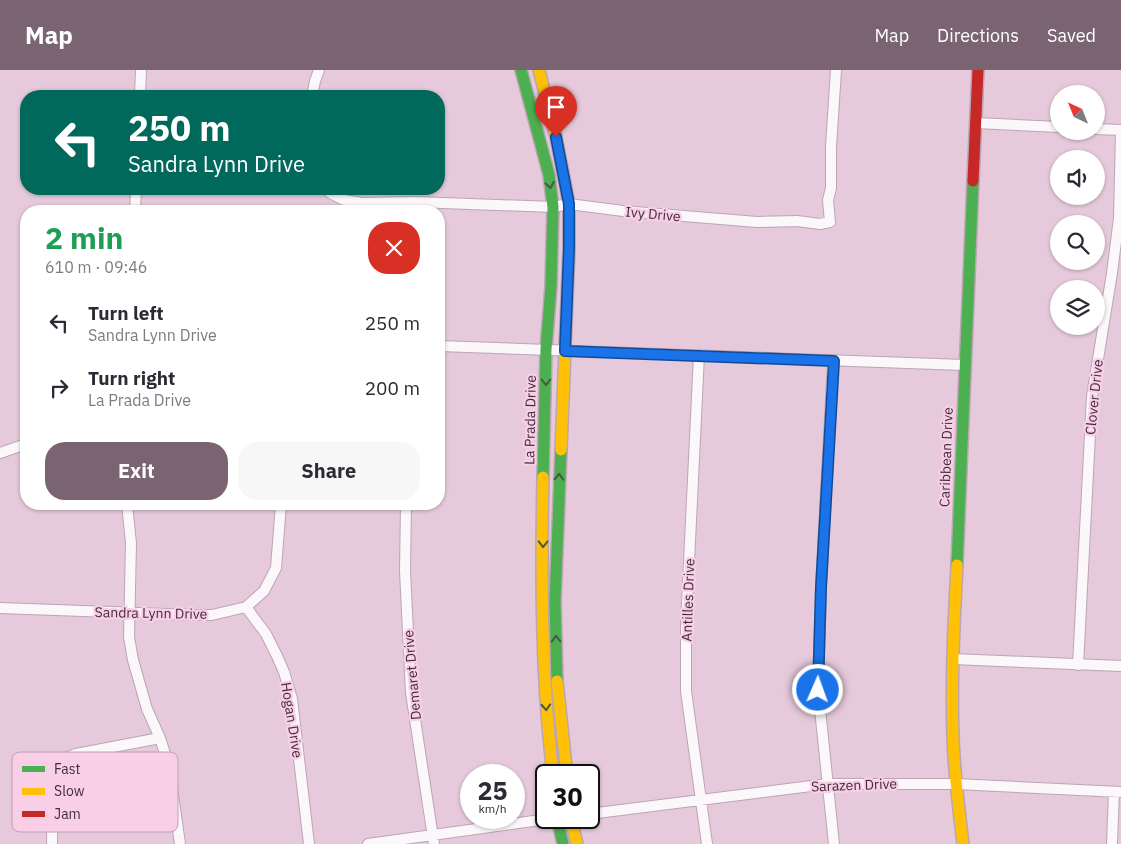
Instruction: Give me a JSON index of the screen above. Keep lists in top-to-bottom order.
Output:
{
  "streets": {
    "main road": ["La Prada Drive", "Caribbean Drive"],
    "street": [
      "Ivy Drive",
      "Clover Drive",
      "Antilles Drive",
      "Sandra Lynn Drive",
      "Demaret Drive",
      "Hogan Drive",
      "Sarazen Drive"
    ]
  },
  "crossings": [
    ["Ivy Drive", "La Prada Drive"],
    ["Caribbean Drive", "Sarazen Drive"],
    ["Antilles Drive", "Sarazen Drive"],
    ["Sandra Lynn Drive", "Hogan Drive"]
  ],
  "legend": ["Fast", "Slow", "Jam"],
  "north": "top left",
  "page": {
    "header": "Map",
    "nav": ["Map", "Directions", "Saved"],
    "turn": ["250 m", "Sandra Lynn Drive"],
    "heading": ["2 min", "610 m · 09:46"],
    "list": [
      {
        "name": "Turn left",
        "note": "Sandra Lynn Drive",
        "value": "250 m"
      },
      {
        "name": "Turn right",
        "note": "La Prada Drive",
        "value": "200 m"
      }
    ],
    "buttons": ["Exit", "Share"],
    "speed": "25 km/h",
    "limit": "30"
  }
}
